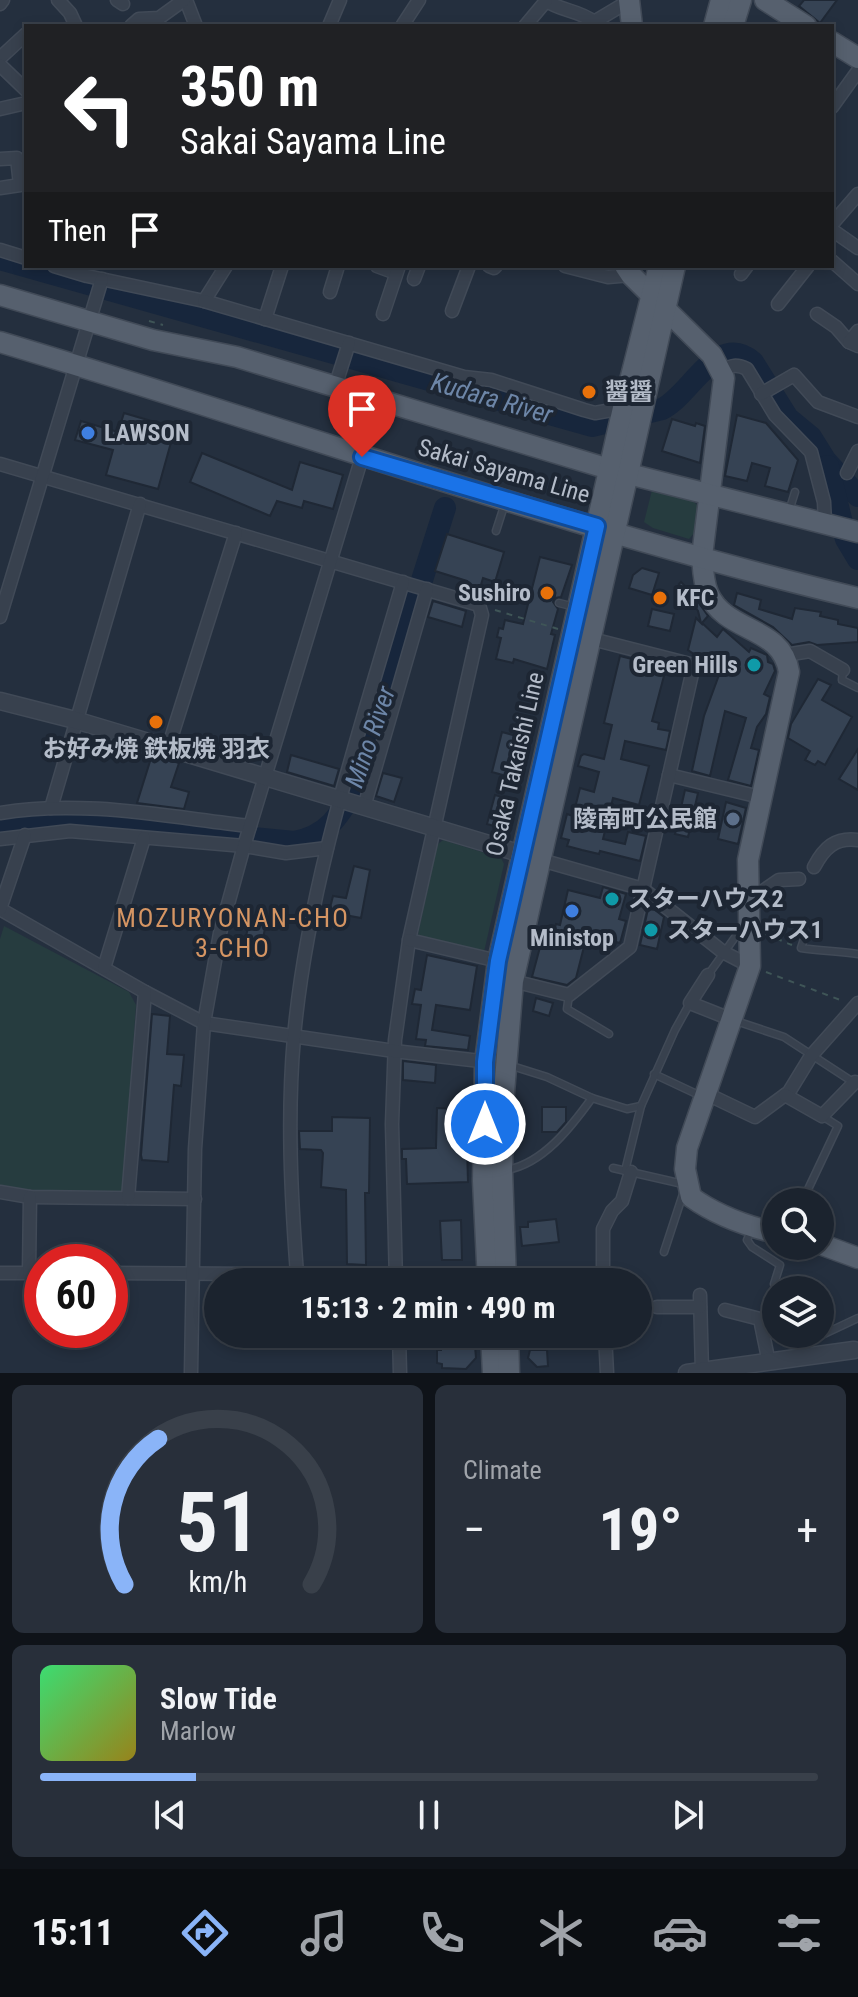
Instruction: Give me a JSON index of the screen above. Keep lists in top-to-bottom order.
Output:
{
  "streets": {
    "main road": ["Sakai Sayama Line", "Osaka Takaishi Line"]
  },
  "crossings": [
    ["Sakai Sayama Line", "Osaka Takaishi Line"]
  ],
  "districts": ["MOZURYONAN-CHO 3-CHO"],
  "water": ["Kudara River", "Mino River"],
  "places": [
    "醤醤",
    "LAWSON",
    "Sushiro",
    "KFC",
    "Green Hills",
    "お好み焼 鉄板焼 羽衣",
    "陵南町公民館",
    "スターハウス2",
    "Ministop",
    "スターハウス1"
  ],
  "page": {
    "turn": ["350 m", "Sakai Sayama Line"],
    "then": "Then",
    "limit": "60",
    "trip": "15:13 · 2 min · 490 m",
    "tile": "Climate",
    "heat": ["−", "19°", "+"],
    "song": ["Slow Tide", "Marlow"],
    "tabs": "15:11",
    "gauge": ["51", "km/h"]
  }
}
